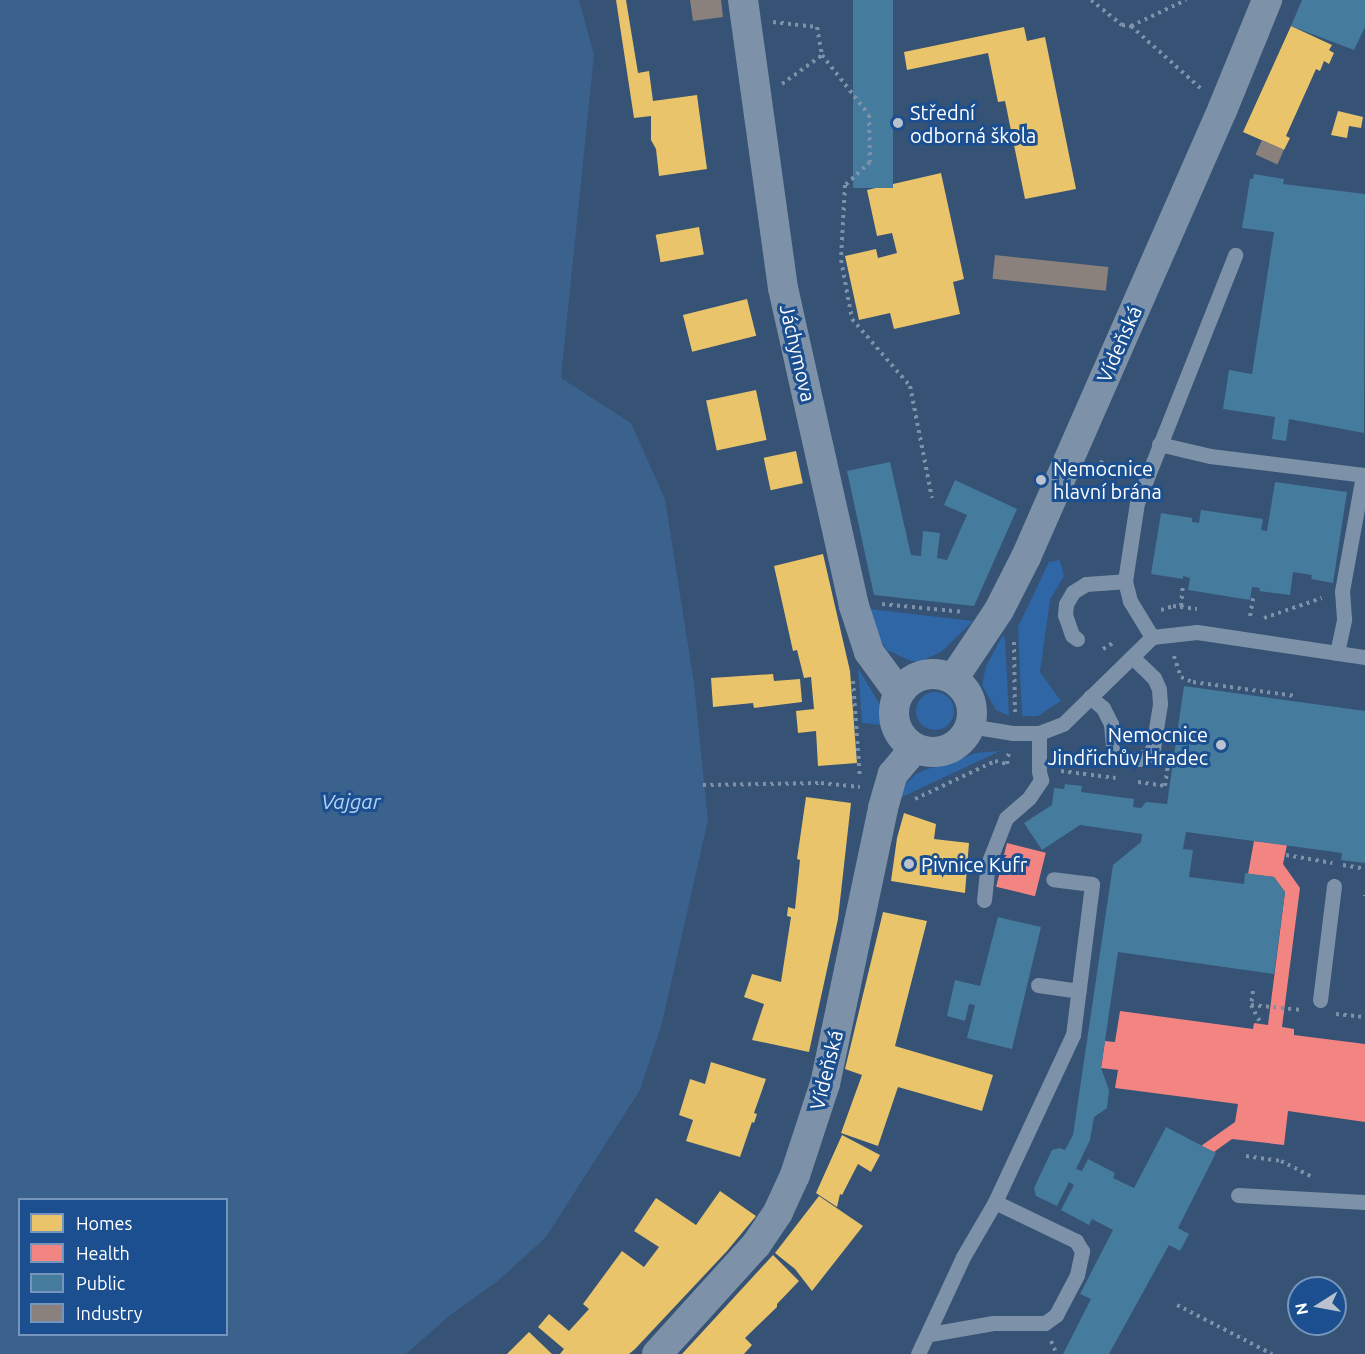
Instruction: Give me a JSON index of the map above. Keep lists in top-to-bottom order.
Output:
{
  "streets": {
    "street": ["Vídeňská", "Jáchymova"]
  },
  "crossings": [
    ["Vídeňská", "Jáchymova"]
  ],
  "water": ["Vajgar"],
  "places": [
    "Střední odborná škola",
    "Nemocnice hlavní brána",
    "Nemocnice Jindřichův Hradec",
    "Pivnice Kufr"
  ],
  "legend": [
    "Homes",
    "Health",
    "Public",
    "Industry"
  ],
  "north": "left"
}
